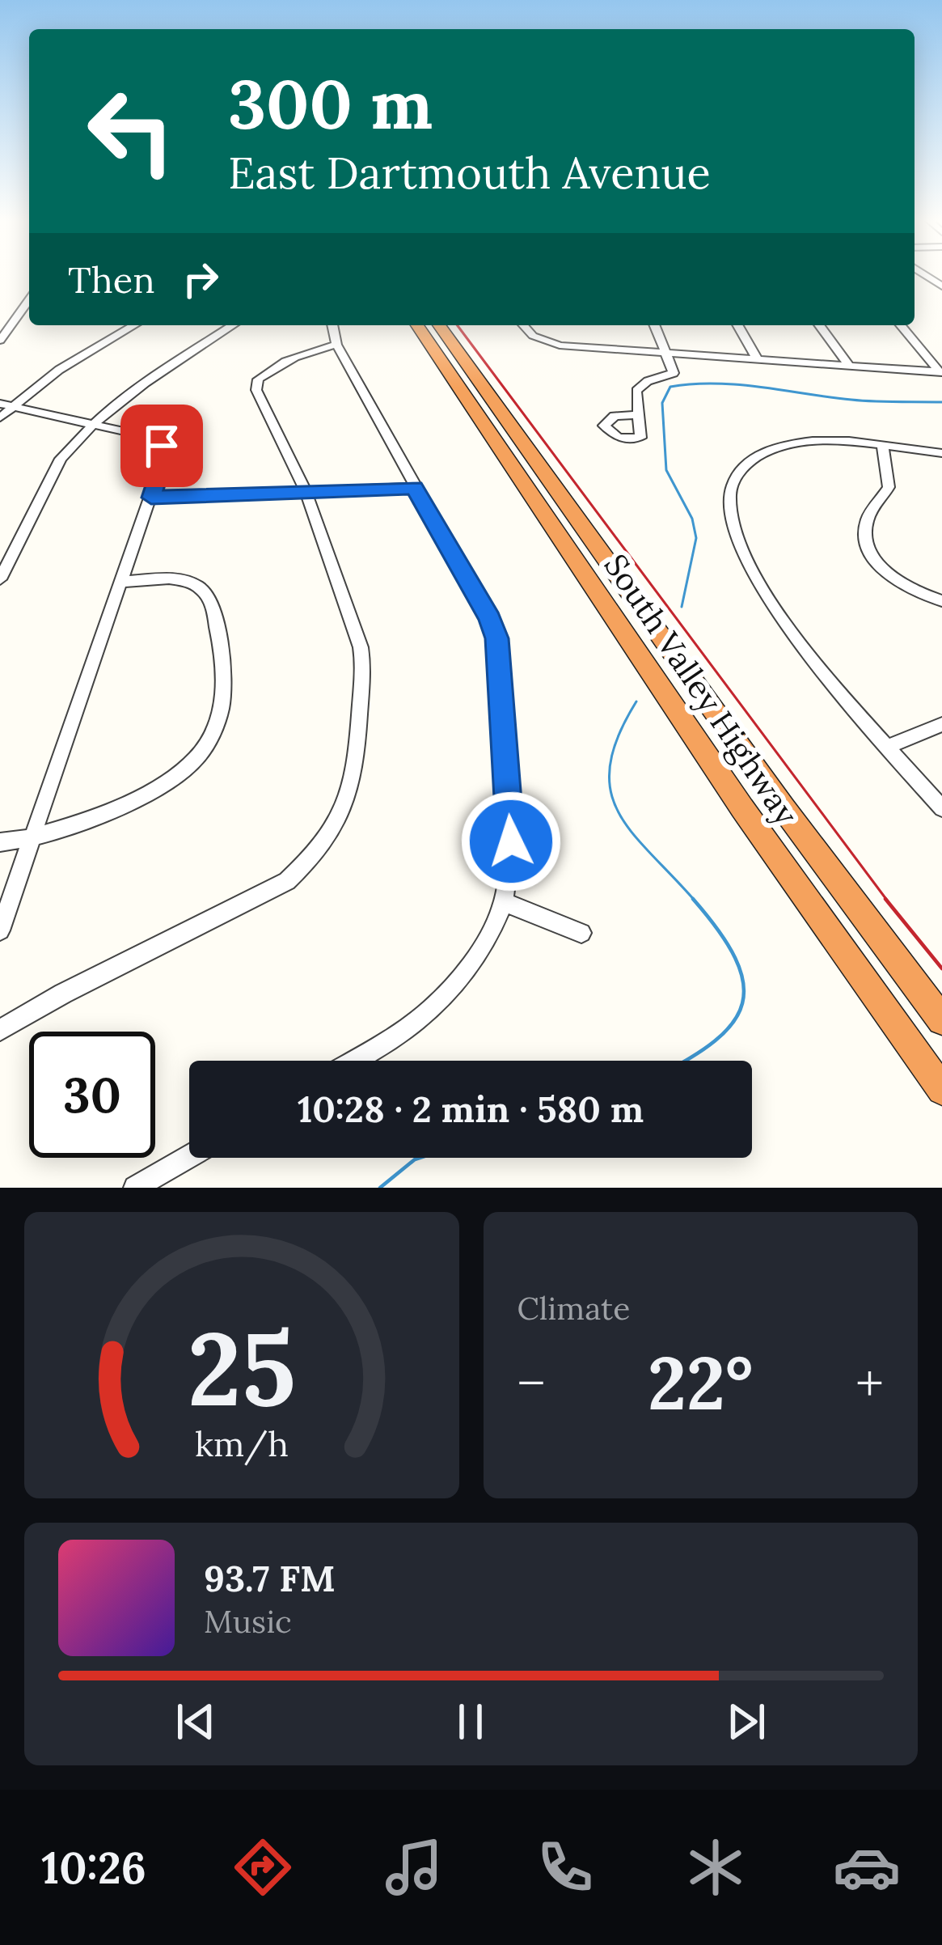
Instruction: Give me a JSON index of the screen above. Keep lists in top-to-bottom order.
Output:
{
  "streets": {
    "highway": ["South Valley Highway"]
  },
  "page": {
    "turn": ["300 m", "East Dartmouth Avenue"],
    "then": "Then",
    "limit": "30",
    "trip": "10:28 · 2 min · 580 m",
    "tile": "Climate",
    "heat": ["−", "22°", "+"],
    "song": ["93.7 FM", "Music"],
    "tabs": "10:26",
    "gauge": ["25", "km/h"]
  }
}
